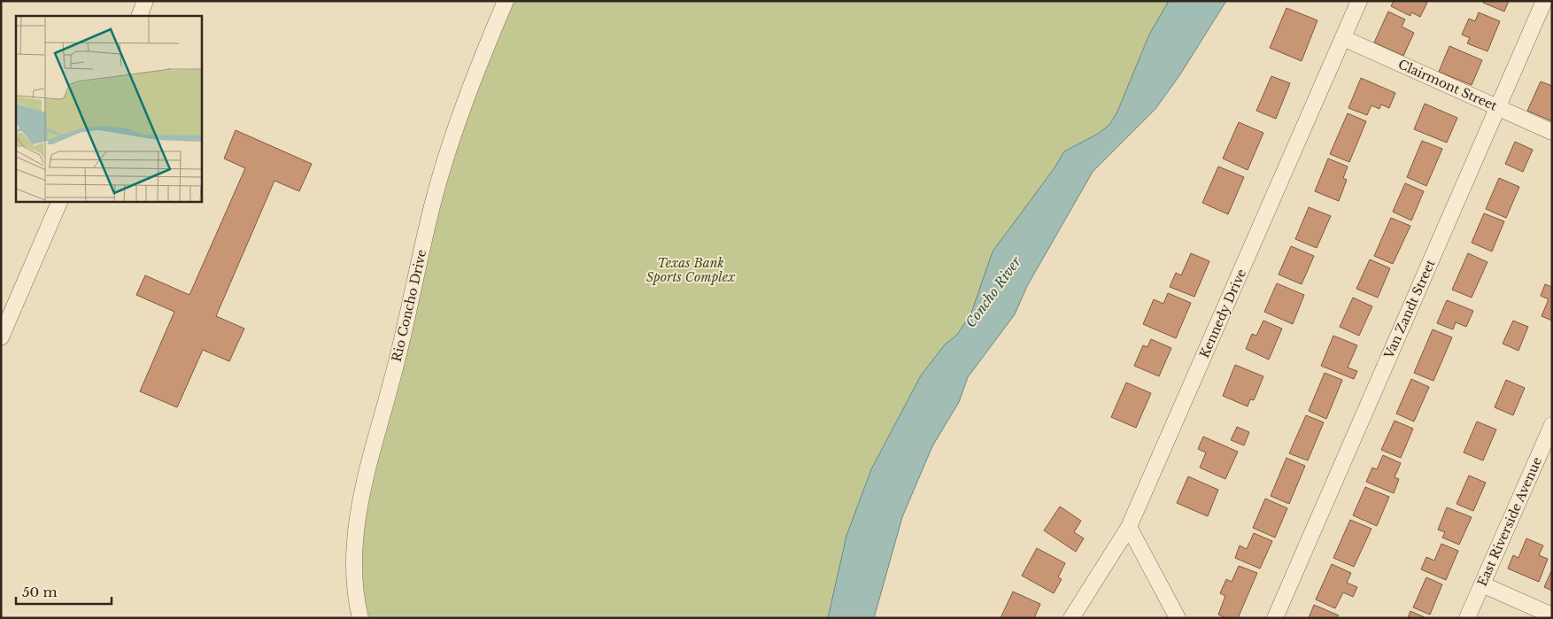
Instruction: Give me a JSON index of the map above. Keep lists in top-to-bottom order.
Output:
{
  "streets": {
    "street": [
      "Clairmont Street",
      "Rio Concho Drive",
      "Van Zandt Street",
      "Kennedy Drive",
      "East Riverside Avenue"
    ]
  },
  "crossings": [
    ["Clairmont Street", "Van Zandt Street"],
    ["Clairmont Street", "Kennedy Drive"]
  ],
  "water": ["Concho River"],
  "parks": ["Texas Bank Sports Complex"],
  "scale_bar": "50 m"
}
